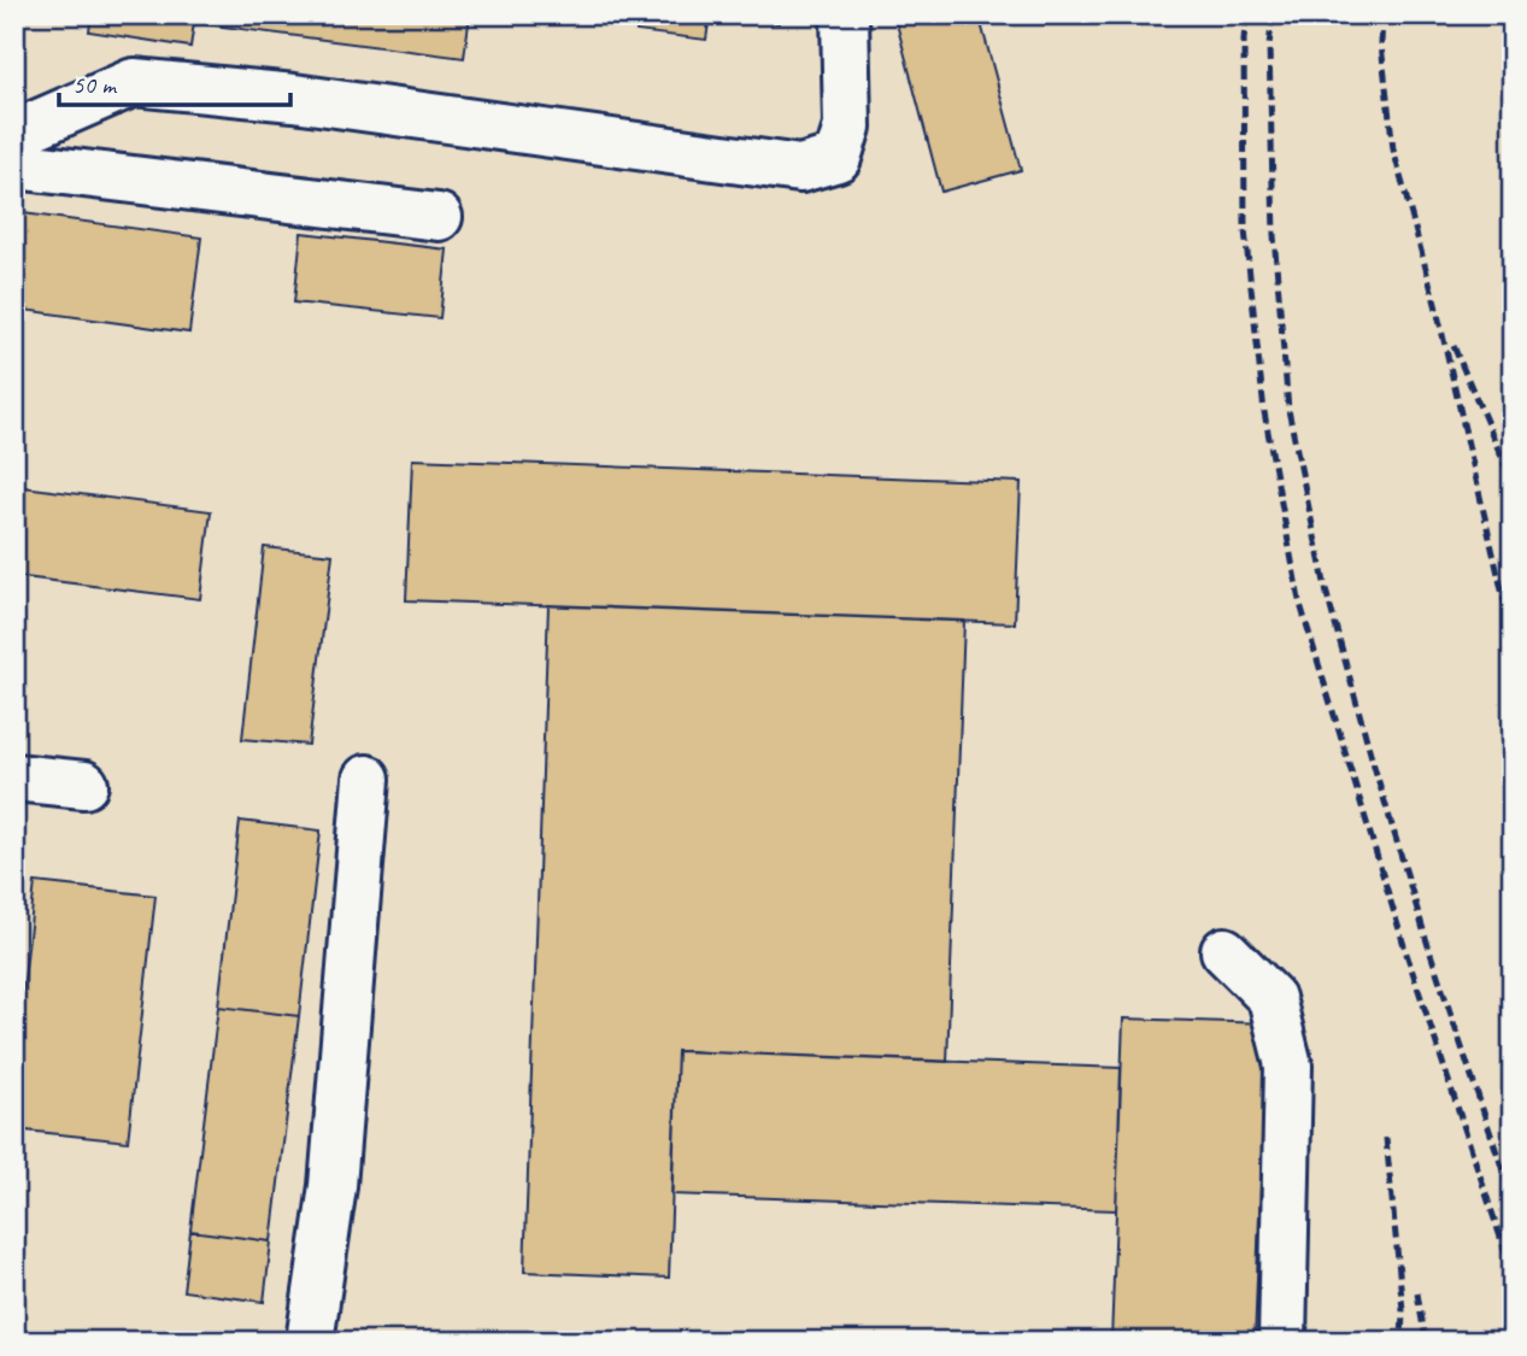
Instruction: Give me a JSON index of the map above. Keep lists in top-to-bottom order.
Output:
{
  "scale_bar": "50 m"
}
